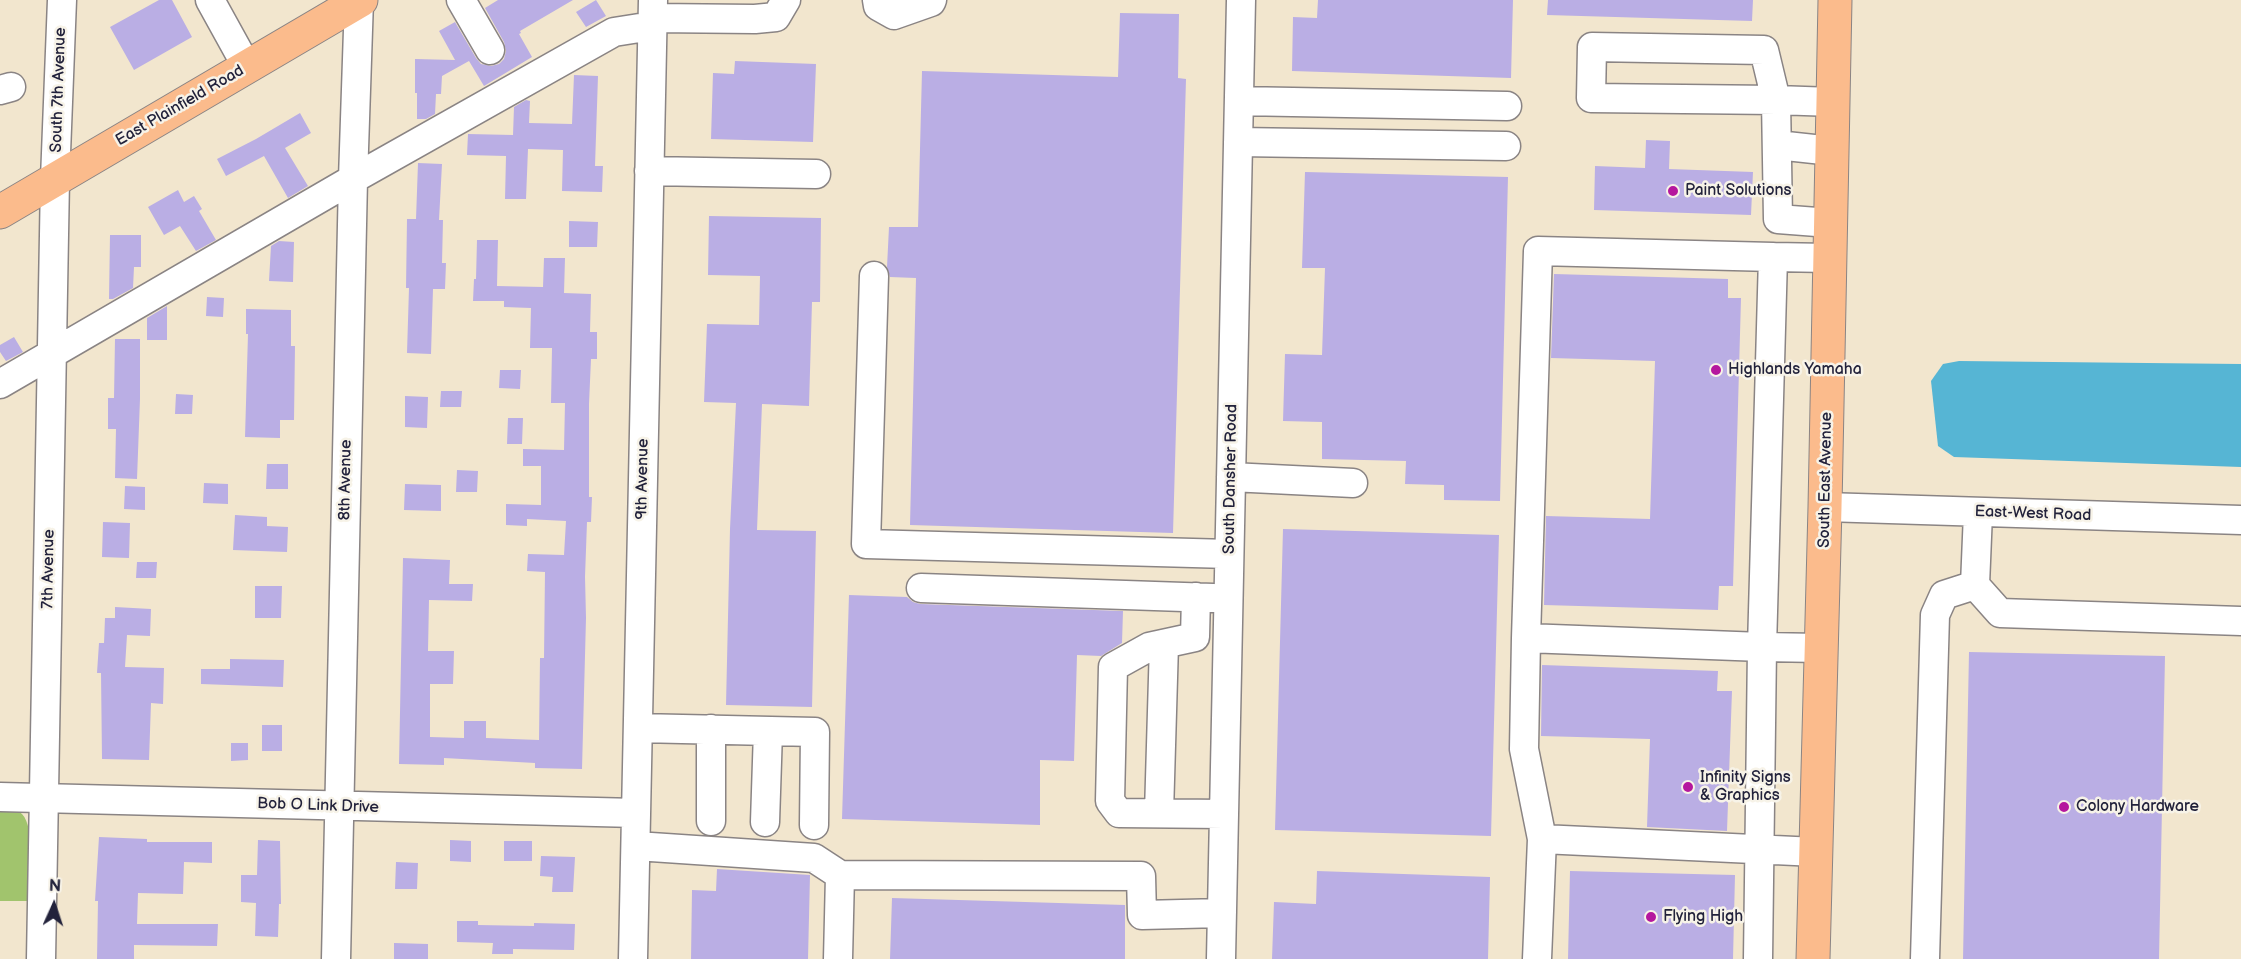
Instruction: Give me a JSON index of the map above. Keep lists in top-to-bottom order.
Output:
{
  "streets": {
    "main road": ["East Plainfield Road", "South East Avenue"],
    "street": [
      "South 7th Avenue",
      "9th Avenue",
      "South Dansher Road",
      "8th Avenue",
      "East-West Road",
      "7th Avenue",
      "Bob O Link Drive"
    ]
  },
  "crossings": [
    ["South 7th Avenue", "East Plainfield Road"],
    ["South 7th Avenue", "7th Avenue"],
    ["East Plainfield Road", "8th Avenue"],
    ["East Plainfield Road", "7th Avenue"],
    ["9th Avenue", "Bob O Link Drive"],
    ["8th Avenue", "Bob O Link Drive"],
    ["South East Avenue", "East-West Road"],
    ["7th Avenue", "Bob O Link Drive"]
  ],
  "places": [
    "Paint Solutions",
    "Highlands Yamaha",
    "Infinity Signs & Graphics",
    "Colony Hardware",
    "Flying High"
  ],
  "north": "top"
}
